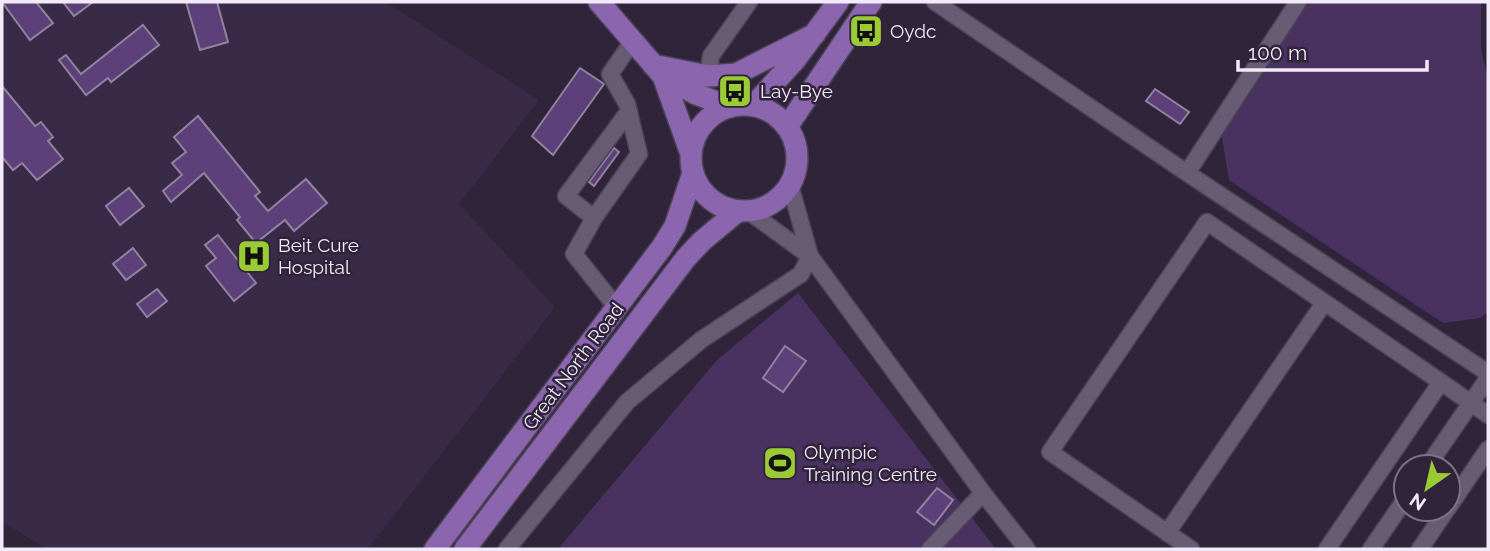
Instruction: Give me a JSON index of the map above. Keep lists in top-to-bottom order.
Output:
{
  "streets": {
    "main road": ["Great North Road"]
  },
  "places": {
    "bus stop": ["Oydc", "Lay-Bye"],
    "hospital": ["Beit Cure Hospital"],
    "sports": ["Olympic Training Centre"]
  },
  "scale_bar": "100 m",
  "north": "bottom left"
}
